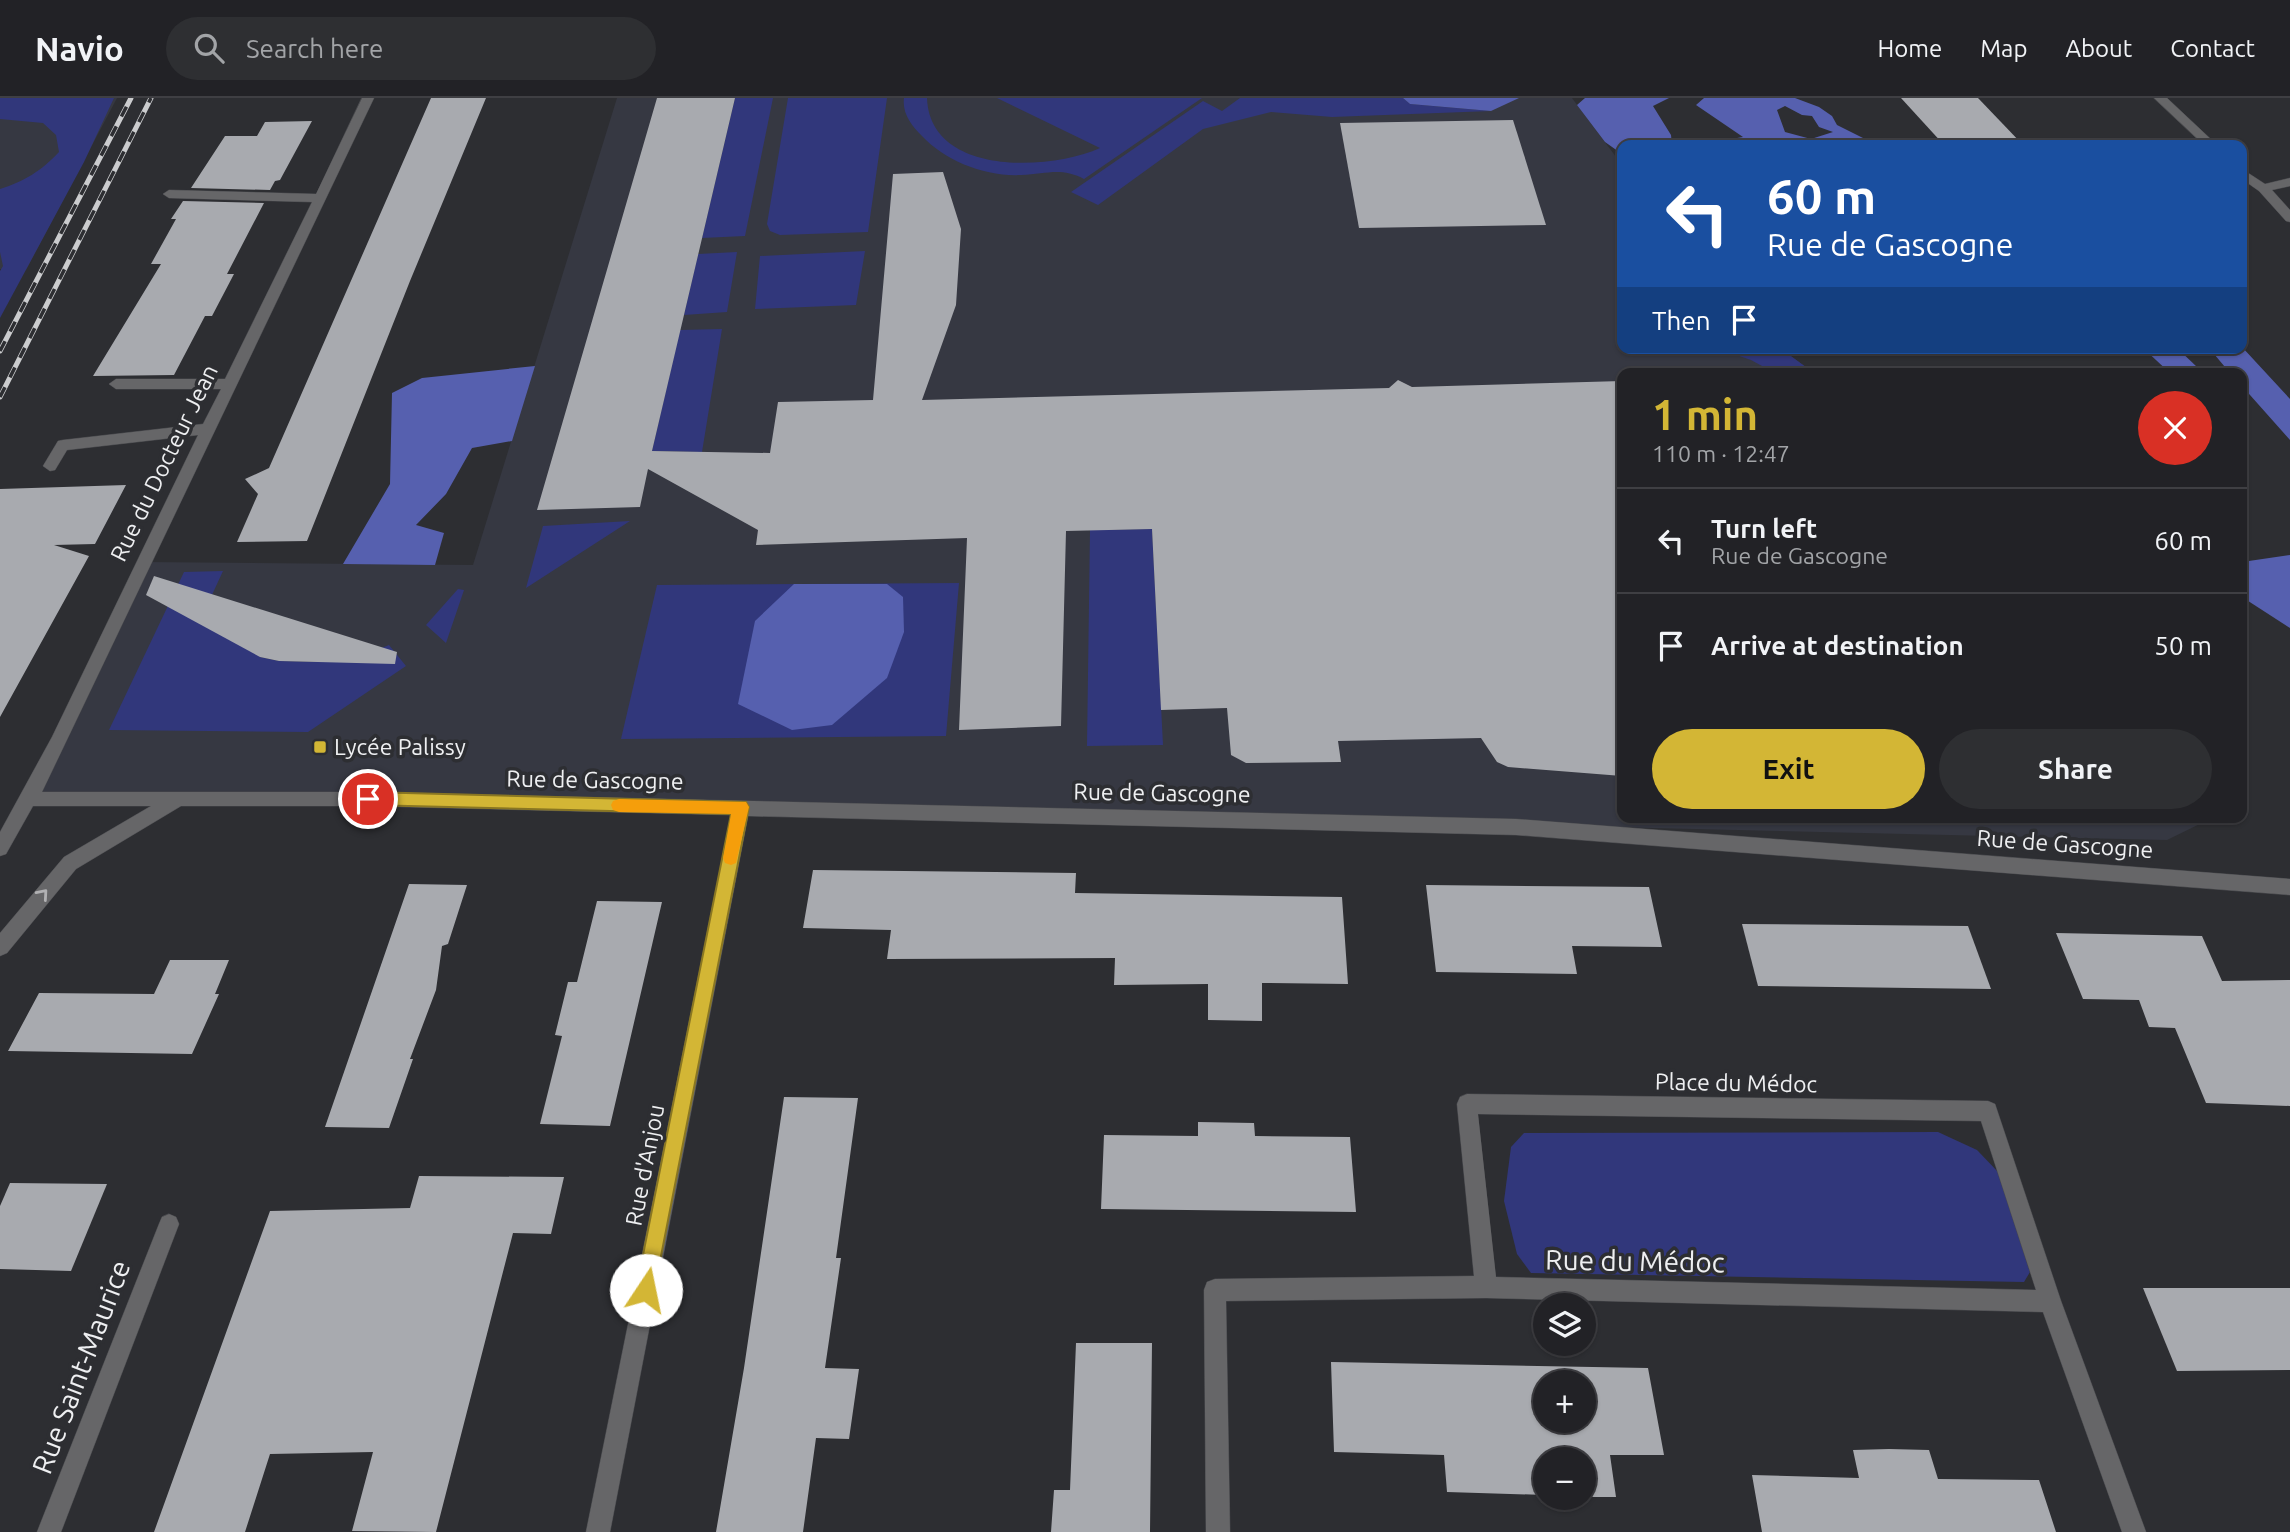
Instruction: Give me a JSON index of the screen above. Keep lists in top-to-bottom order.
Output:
{
  "streets": {
    "street": [
      "Rue du Docteur Jean",
      "Rue de Gascogne",
      "Place du Médoc",
      "Rue d'Anjou",
      "Rue du Médoc",
      "Rue Saint-Maurice"
    ]
  },
  "crossings": [
    ["Rue du Docteur Jean", "Rue de Gascogne"],
    ["Rue de Gascogne", "Rue d'Anjou"],
    ["Place du Médoc", "Rue du Médoc"]
  ],
  "places": {
    "transit": ["Lycée Palissy"]
  },
  "page": {
    "header": "Navio",
    "search": "Search here",
    "nav": [
      "Home",
      "Map",
      "About",
      "Contact"
    ],
    "turn": ["60 m", "Rue de Gascogne"],
    "then": "Then",
    "heading": ["1 min", "110 m · 12:47"],
    "list": [
      {
        "name": "Turn left",
        "note": "Rue de Gascogne",
        "value": "60 m"
      },
      {
        "name": "Arrive at destination",
        "value": "50 m"
      }
    ],
    "buttons": ["Exit", "Share"],
    "map_buttons": ["+", "−"]
  }
}
